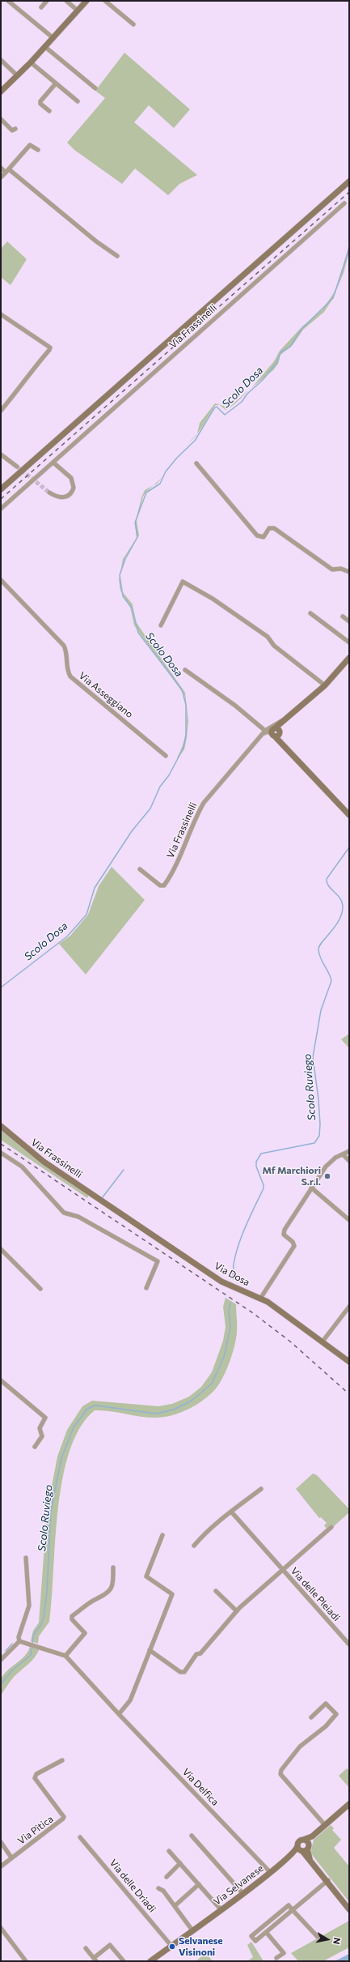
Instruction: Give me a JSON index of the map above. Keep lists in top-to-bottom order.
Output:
{
  "streets": {
    "street": [
      "Via Frassinelli",
      "Via Asseggiano",
      "Via Dosa",
      "Via delle Pleiadi",
      "Via Delfica",
      "Via Pitica",
      "Via Selvanese",
      "Via delle Driadi"
    ]
  },
  "crossings": [
    ["Via Frassinelli", "Via Dosa"],
    ["Via Delfica", "Via Selvanese"],
    ["Via Selvanese", "Via delle Driadi"]
  ],
  "water": ["Scolo Dosa", "Scolo Ruviego"],
  "places": ["Mf Marchiori S.r.l.", "Selvanese Visinoni"],
  "north": "right"
}
